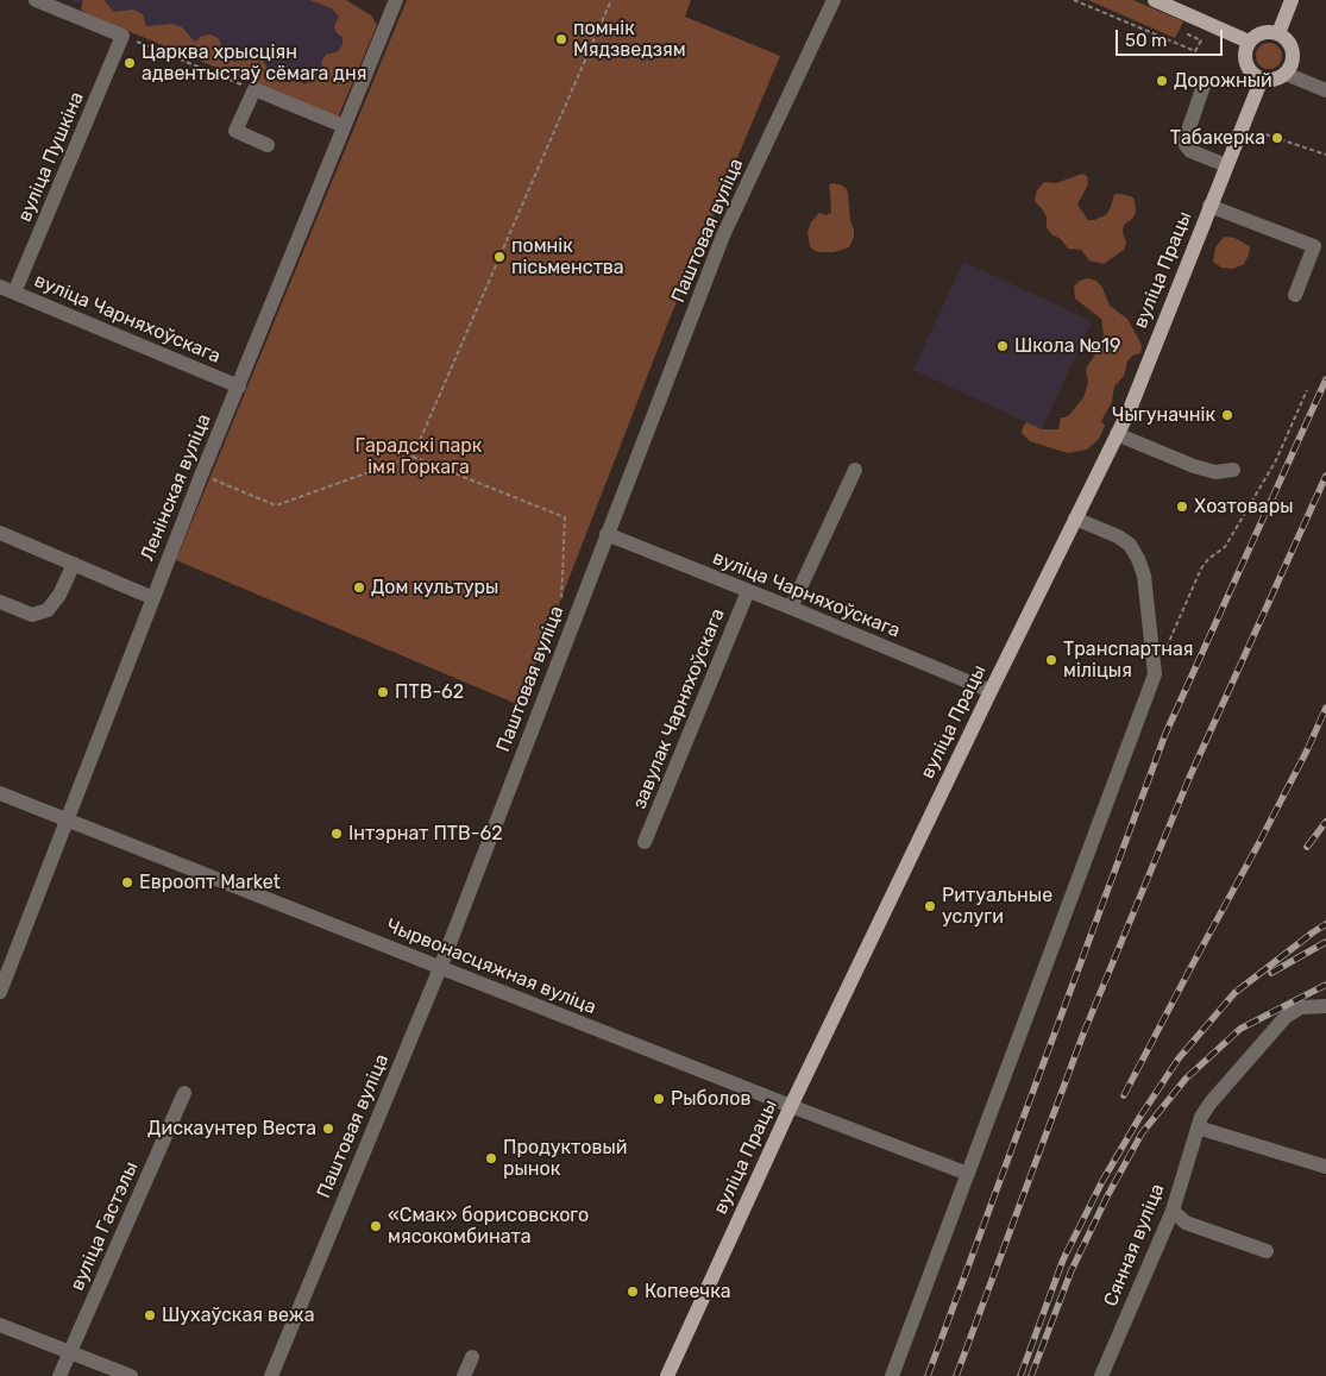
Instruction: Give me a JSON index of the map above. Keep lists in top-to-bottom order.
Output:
{
  "streets": {
    "main road": ["вуліца Працы"],
    "street": [
      "вуліца Пушкіна",
      "Паштовая вуліца",
      "вуліца Чарняхоўскага",
      "Ленінская вуліца",
      "завулак Чарняхоўскага",
      "Чырвонасцяжная вуліца",
      "вуліца Гастэлы",
      "Сянная вуліца"
    ]
  },
  "crossings": [
    ["вуліца Пушкіна", "вуліца Чарняхоўскага"],
    ["Паштовая вуліца", "вуліца Чарняхоўскага"],
    ["Паштовая вуліца", "Чырвонасцяжная вуліца"],
    ["вуліца Працы", "вуліца Чарняхоўскага"],
    ["вуліца Працы", "Чырвонасцяжная вуліца"],
    ["вуліца Чарняхоўскага", "Ленінская вуліца"],
    ["вуліца Чарняхоўскага", "завулак Чарняхоўскага"],
    ["Ленінская вуліца", "Чырвонасцяжная вуліца"]
  ],
  "parks": ["Гарадскі парк імя Горкага"],
  "places": [
    "помнік Мядзведзям",
    "Царква хрысціян адвентыстаў сёмага дня",
    "Дорожный",
    "Табакерка",
    "помнік пісьменства",
    "Школа №19",
    "Чыгуначнік",
    "Хозтовары",
    "Дом культуры",
    "Транспартная міліцыя",
    "ПТВ-62",
    "Інтэрнат ПТВ-62",
    "Евроопт Market",
    "Ритуальные услуги",
    "Рыболов",
    "Дискаунтер Веста",
    "Продуктовый рынок",
    "«Смак» борисовского мясокомбината",
    "Копеечка",
    "Шухаўская вежа"
  ],
  "scale_bar": "50 m"
}
